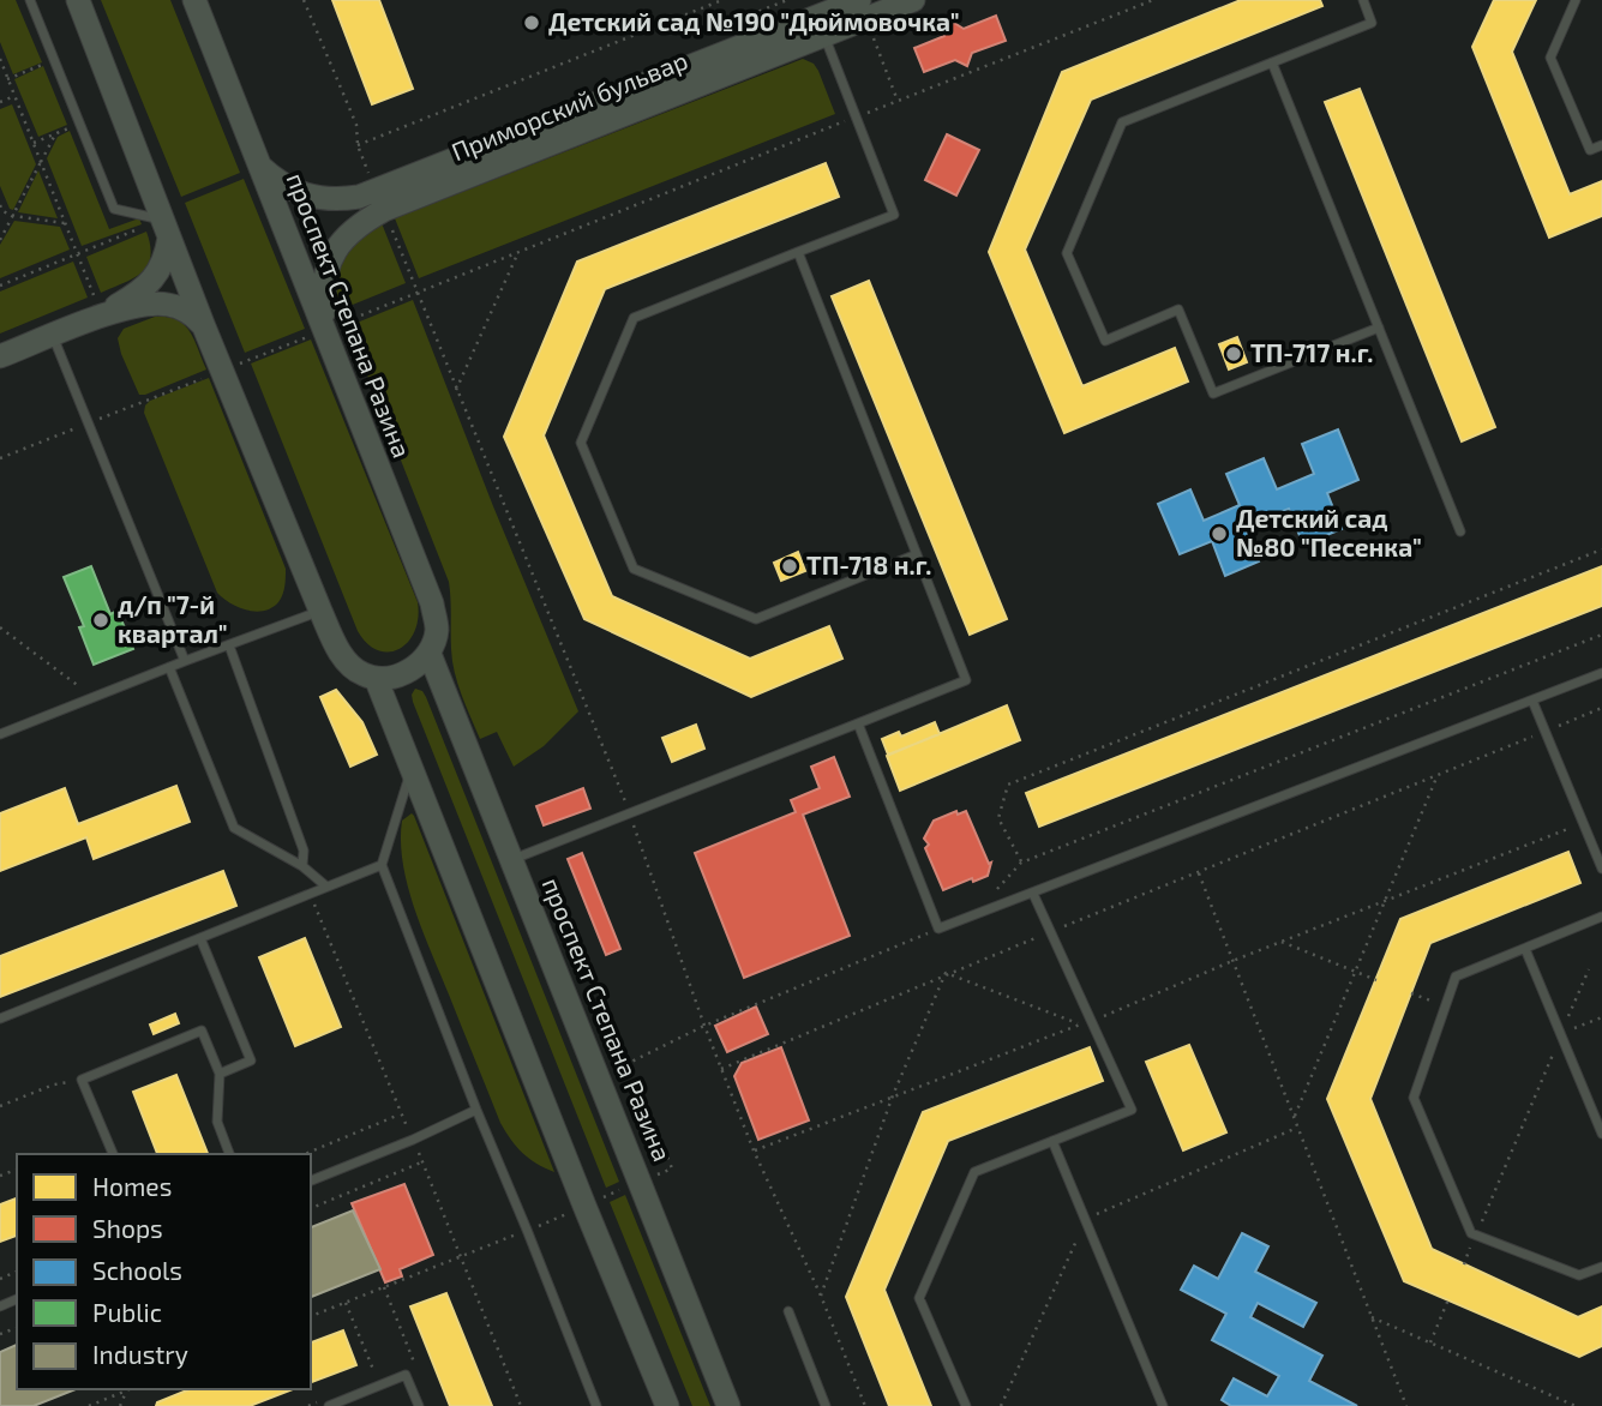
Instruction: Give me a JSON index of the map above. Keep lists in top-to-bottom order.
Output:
{
  "streets": {
    "main road": ["Приморский бульвар", "проспект Степана Разина"]
  },
  "crossings": [
    ["Приморский бульвар", "проспект Степана Разина"]
  ],
  "places": [
    "Детский сад №190 \"Дюймовочка\"",
    "ТП-717 н.г.",
    "Детский сад №80 \"Песенка\"",
    "ТП-718 н.г.",
    "д/п \"7-й квартал\""
  ],
  "legend": [
    "Homes",
    "Shops",
    "Schools",
    "Public",
    "Industry"
  ]
}
